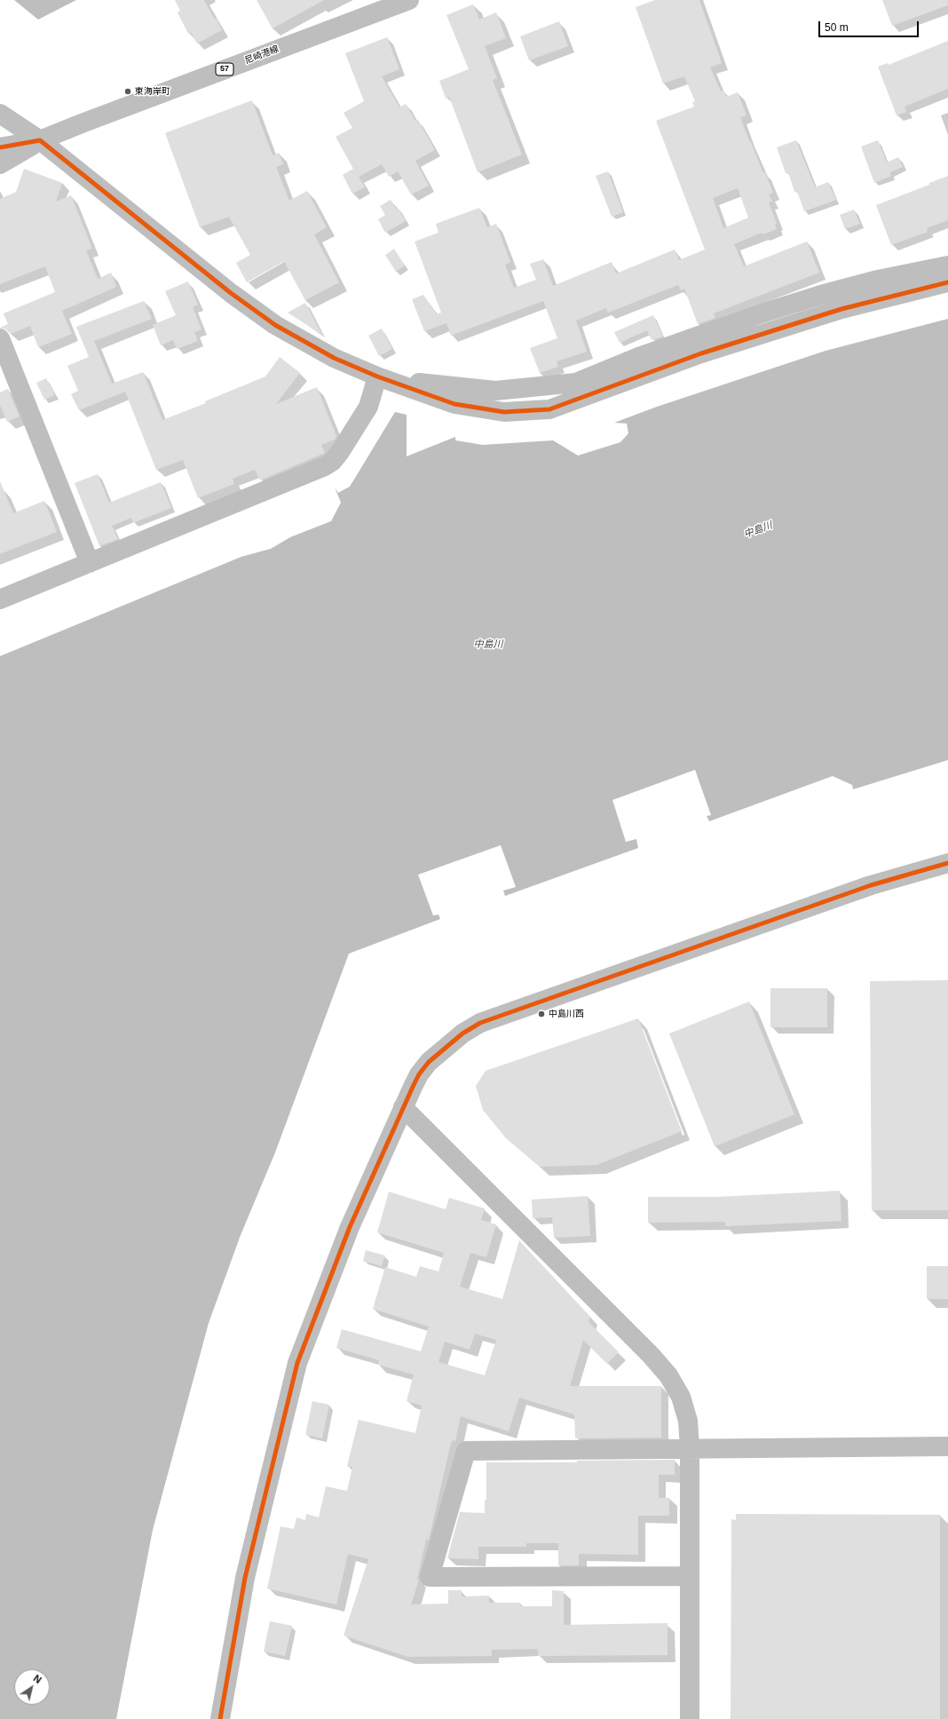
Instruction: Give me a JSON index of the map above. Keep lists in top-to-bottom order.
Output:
{
  "streets": {
    "street": ["尼崎港線", "57"]
  },
  "water": ["中島川"],
  "places": ["東海岸町", "中島川西"],
  "scale_bar": "50 m",
  "north": "top right"
}
